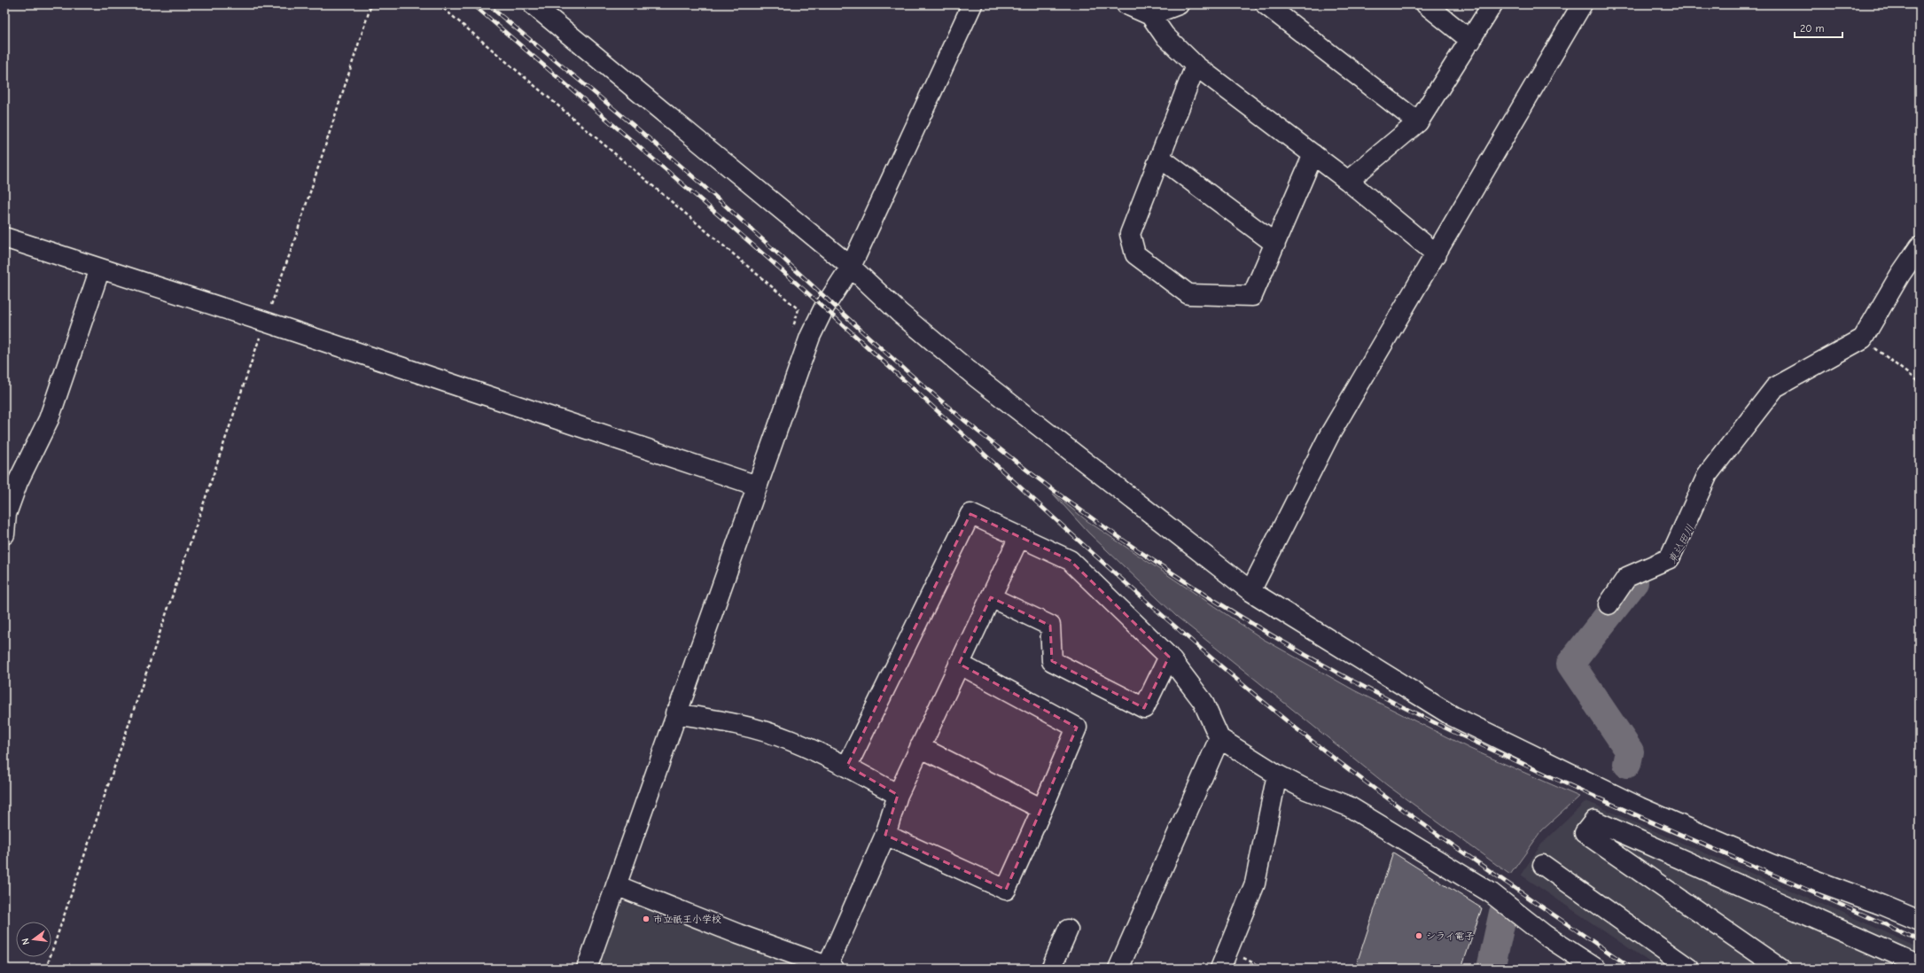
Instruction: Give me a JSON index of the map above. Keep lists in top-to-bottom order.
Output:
{
  "water": ["東込田川"],
  "places": ["市立祇王小学校", "シライ電子"],
  "scale_bar": "20 m",
  "north": "left"
}
